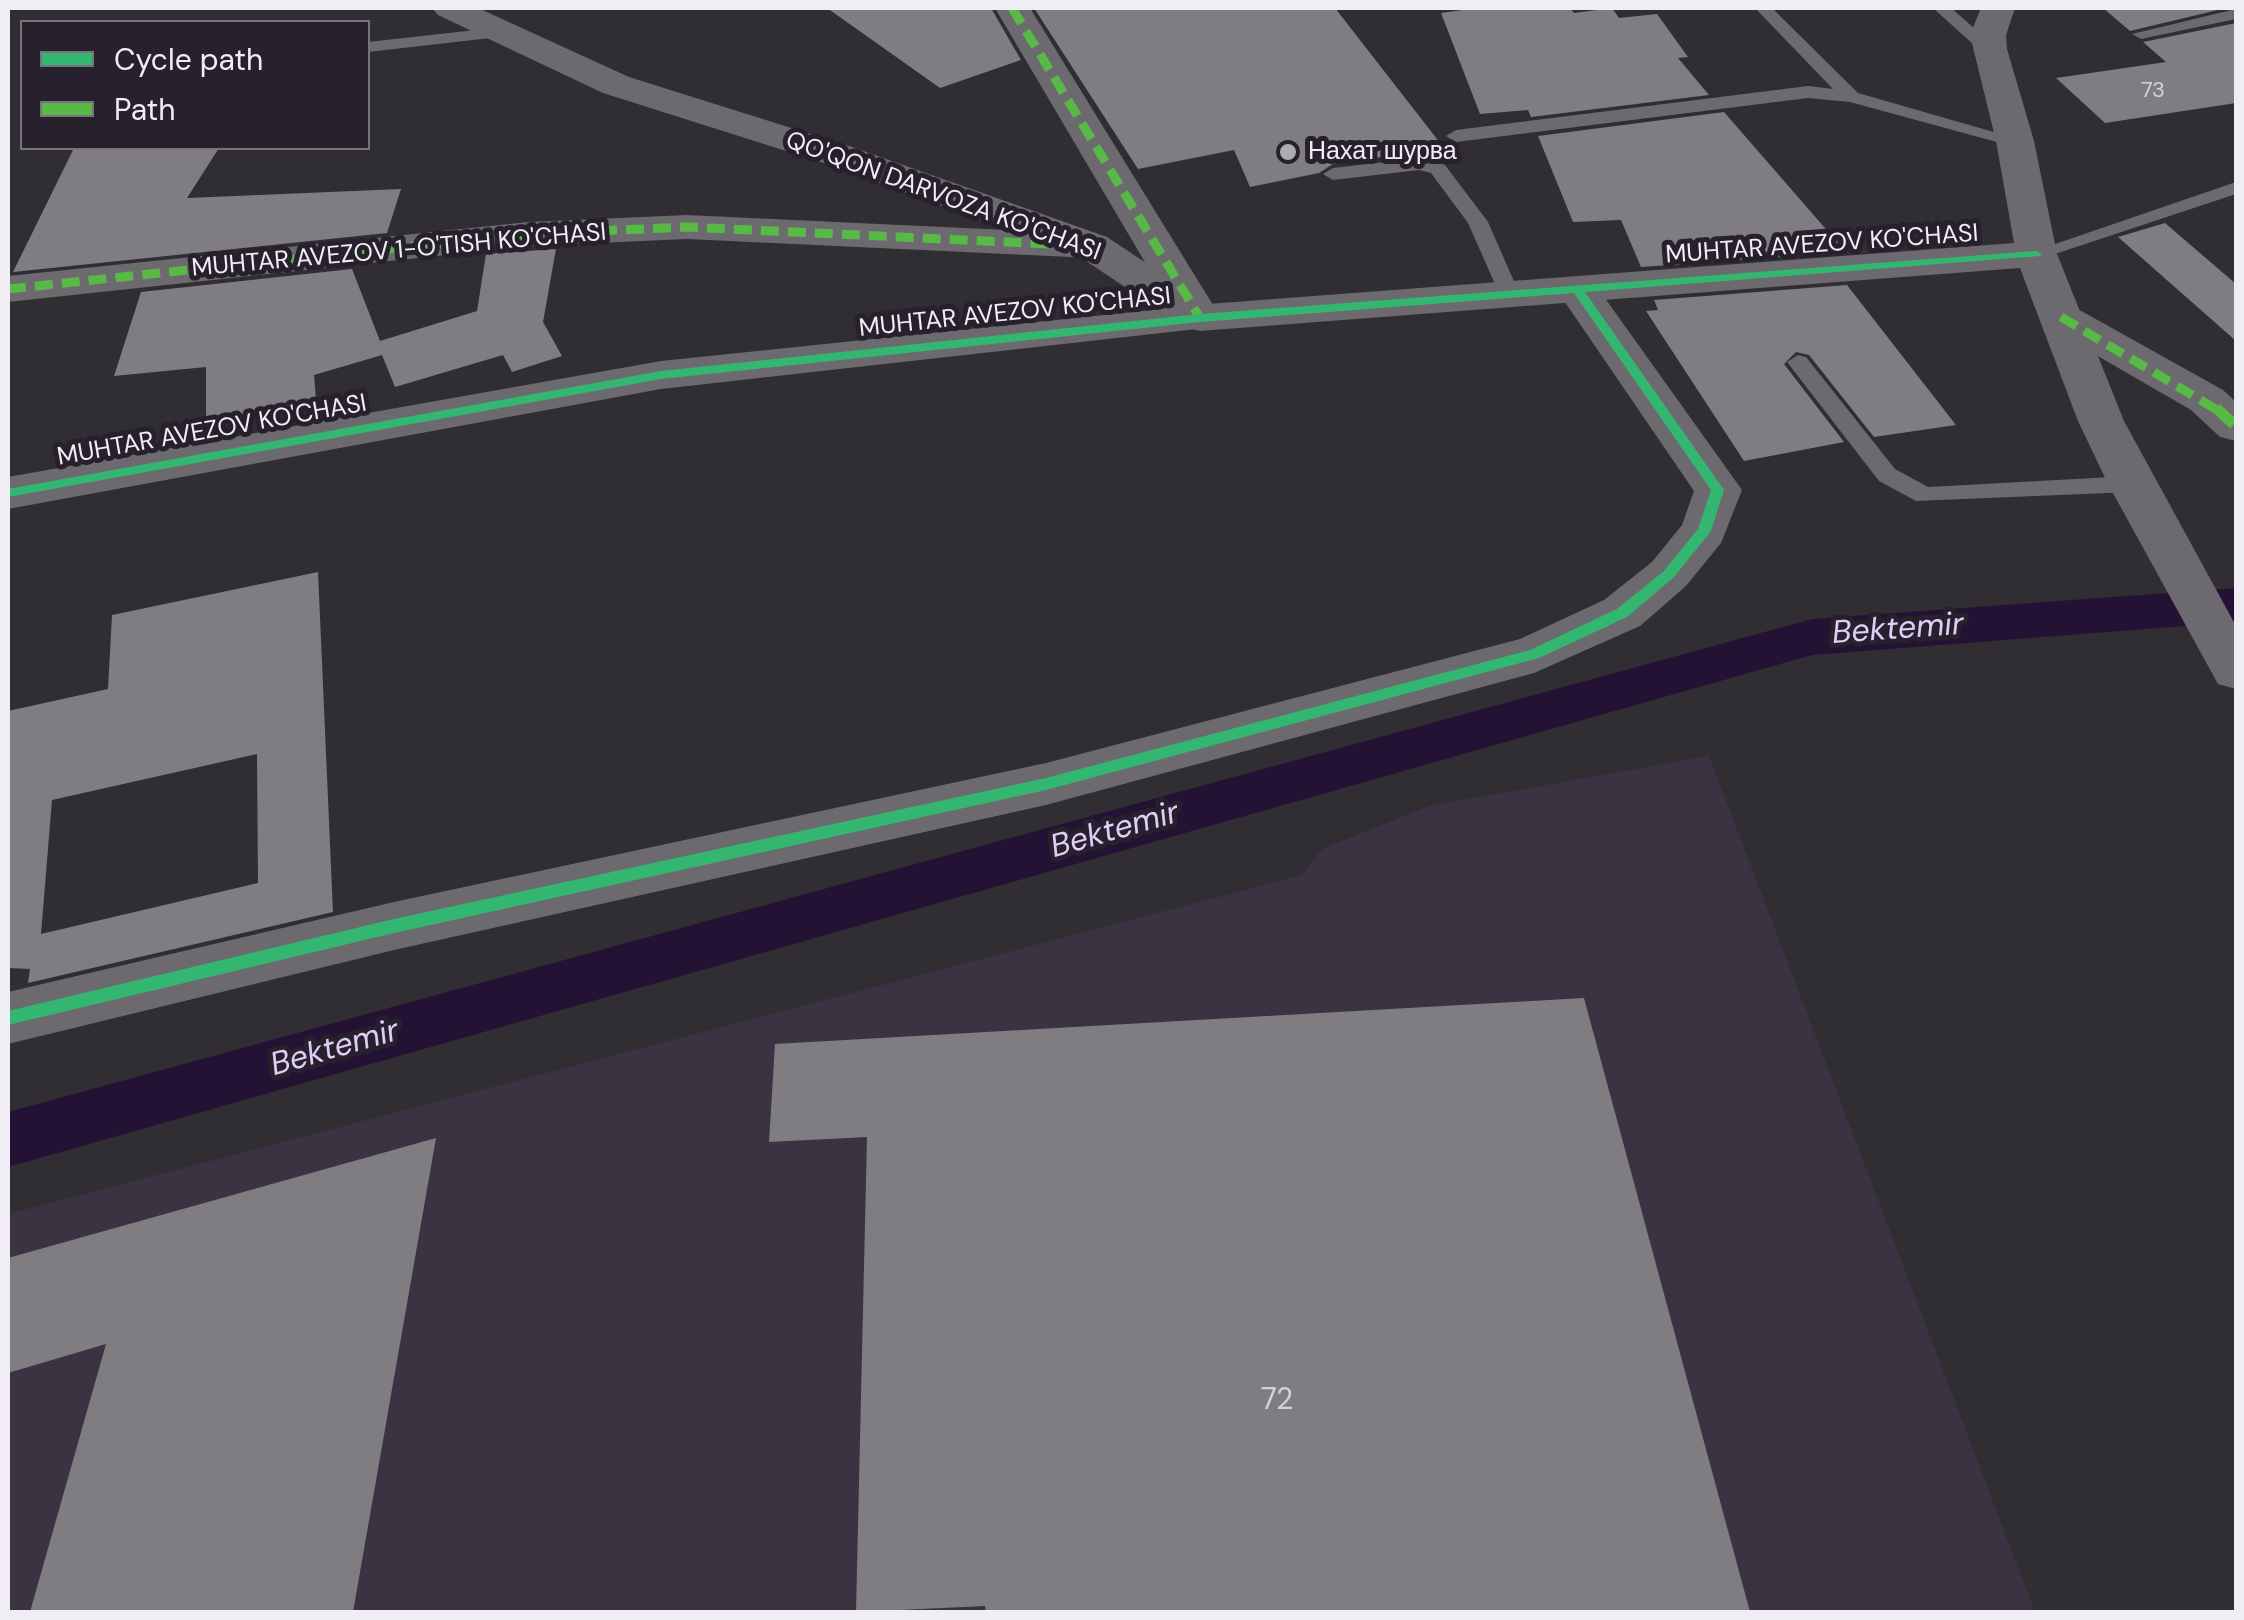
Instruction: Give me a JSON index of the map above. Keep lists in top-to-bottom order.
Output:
{
  "streets": {
    "street": ["QO'QON DARVOZA KO'CHASI", "MUHTAR AVEZOV KO'CHASI", "MUHTAR AVEZOV 1-O'TISH KO'CHASI"]
  },
  "crossings": [
    ["QO'QON DARVOZA KO'CHASI", "MUHTAR AVEZOV KO'CHASI"],
    ["QO'QON DARVOZA KO'CHASI", "MUHTAR AVEZOV 1-O'TISH KO'CHASI"]
  ],
  "water": ["Bektemir"],
  "places": ["Нахат шурва"],
  "house_numbers": ["73", "72"],
  "legend": ["Cycle path", "Path"]
}
